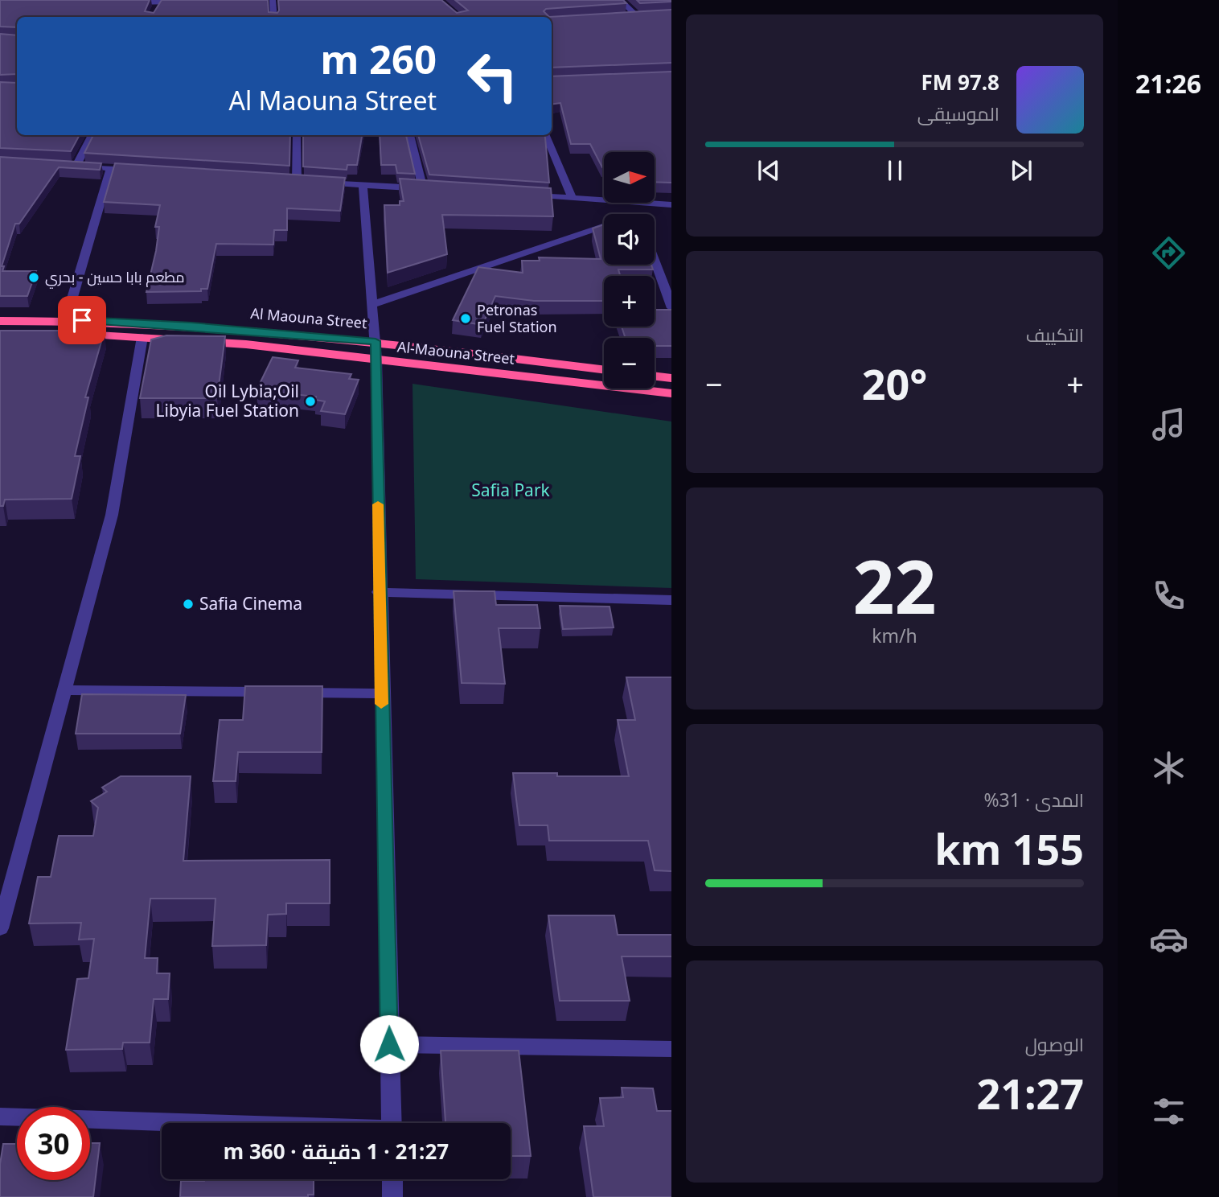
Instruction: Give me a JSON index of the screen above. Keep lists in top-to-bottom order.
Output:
{
  "streets": {
    "highway": ["Al Maouna Street", "Al-Maouna Street"]
  },
  "parks": ["Safia Park"],
  "places": [
    "مطعم بابا حسين - بحري",
    "Petronas Fuel Station",
    "Oil Lybia;Oil Libyia Fuel Station",
    "Safia Cinema"
  ],
  "north": "right",
  "page": {
    "tabs": "21:26",
    "turn": ["260 m", "Al Maouna Street"],
    "song": ["97.8 FM", "الموسيقى"],
    "map_buttons": ["+", "−"],
    "tile": [
      "التكييف",
      ["22", "km/h"],
      ["المدى · 31%", "155 km"],
      ["الوصول", "21:27"]
    ],
    "heat": ["−", "20°", "+"],
    "limit": "30",
    "trip": "21:27 · 1 دقيقة · 360 m"
  }
}
